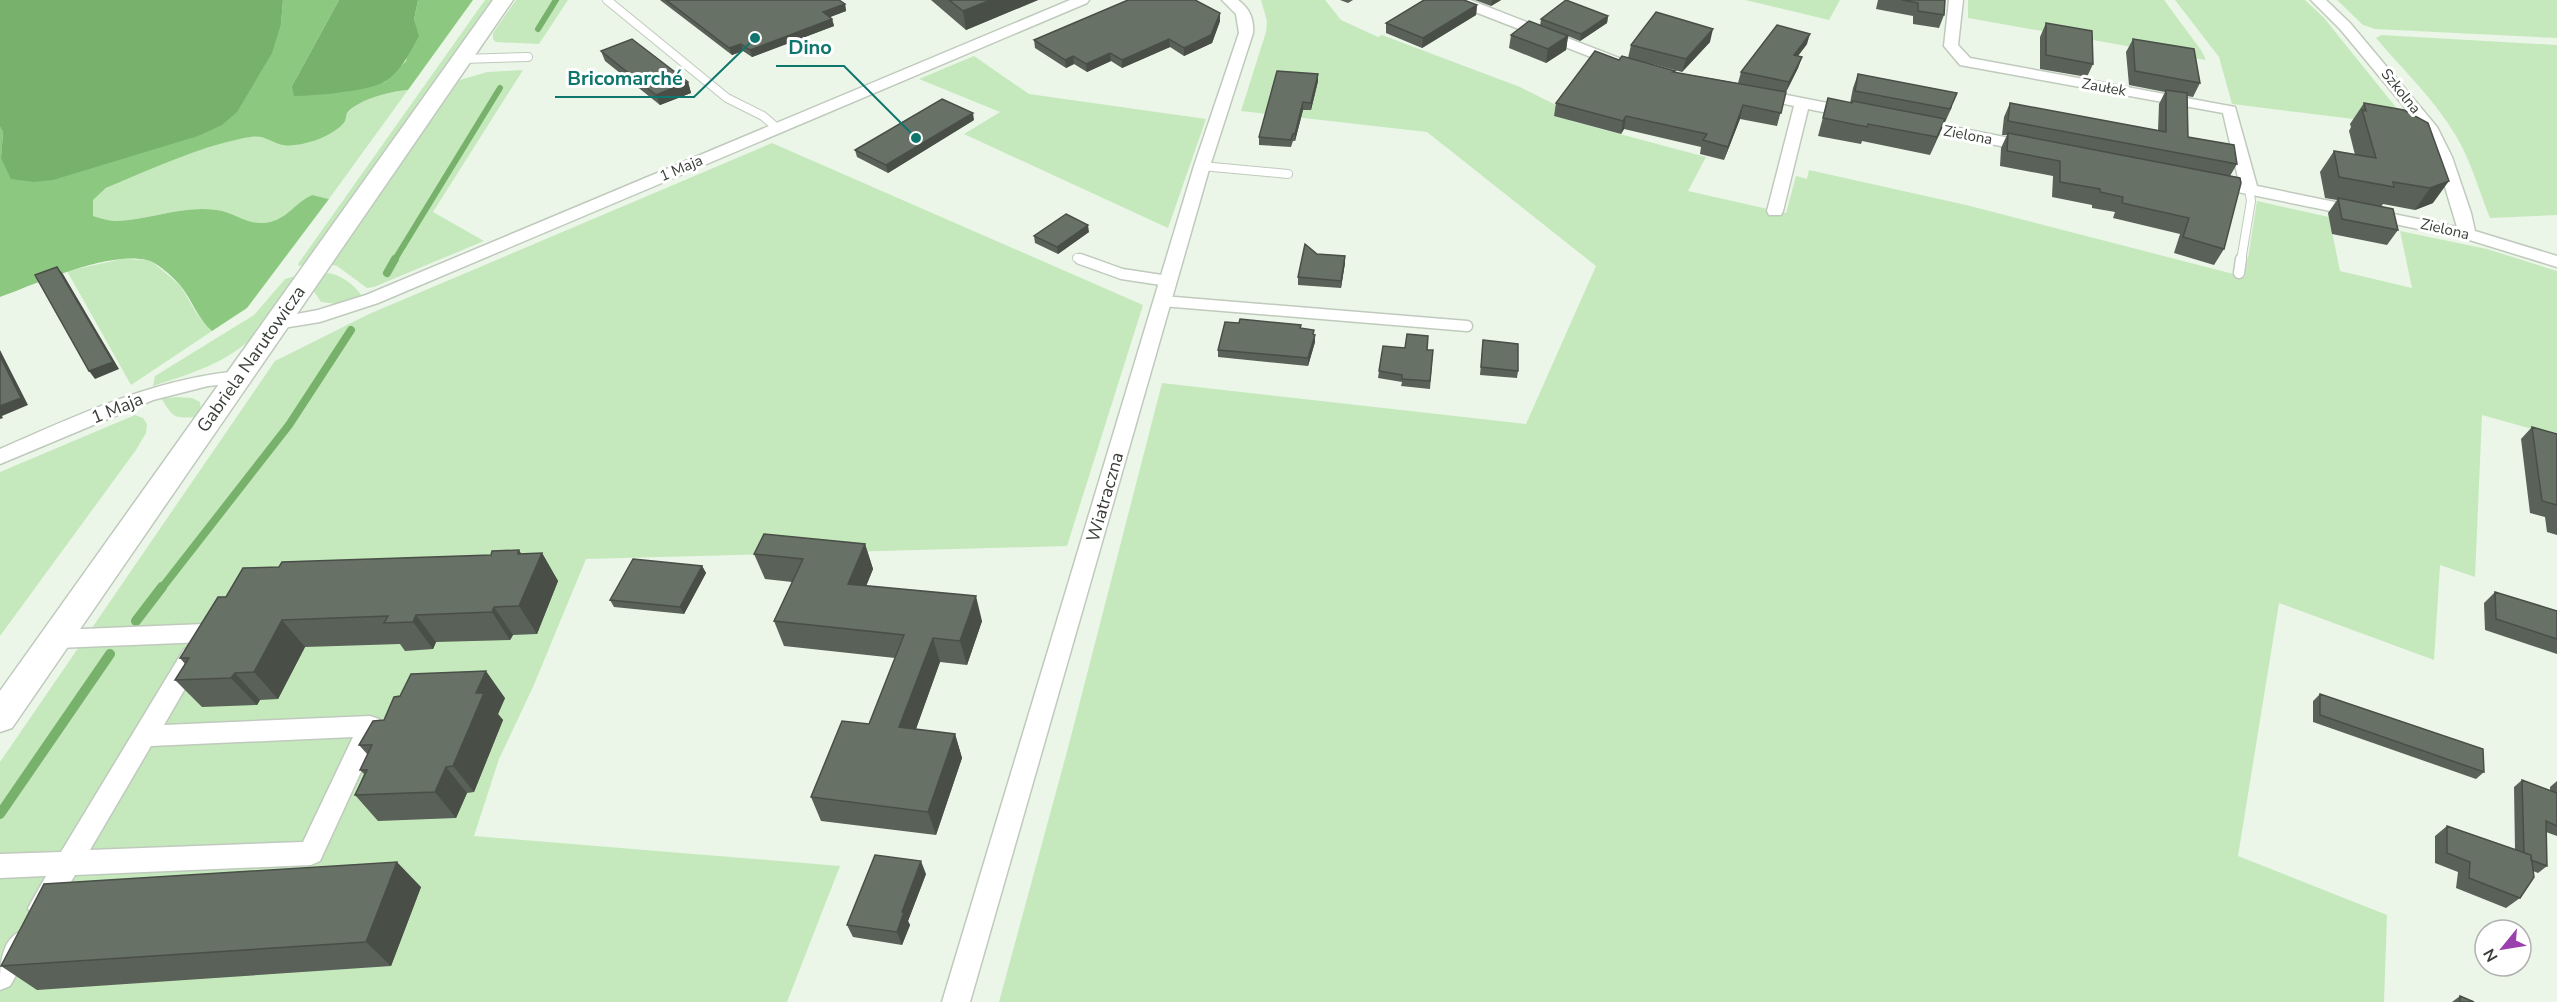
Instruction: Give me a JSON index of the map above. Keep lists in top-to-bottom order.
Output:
{
  "streets": {
    "main road": ["Gabriela Narutowicza"],
    "street": [
      "Zaułek",
      "Szkolna",
      "Zielona",
      "1 Maja",
      "Wiatraczna"
    ]
  },
  "crossings": [
    ["Zaułek", "Zielona"],
    ["Szkolna", "Zielona"],
    ["1 Maja", "Gabriela Narutowicza"]
  ],
  "places": ["Bricomarché", "Dino"],
  "north": "bottom left"
}
